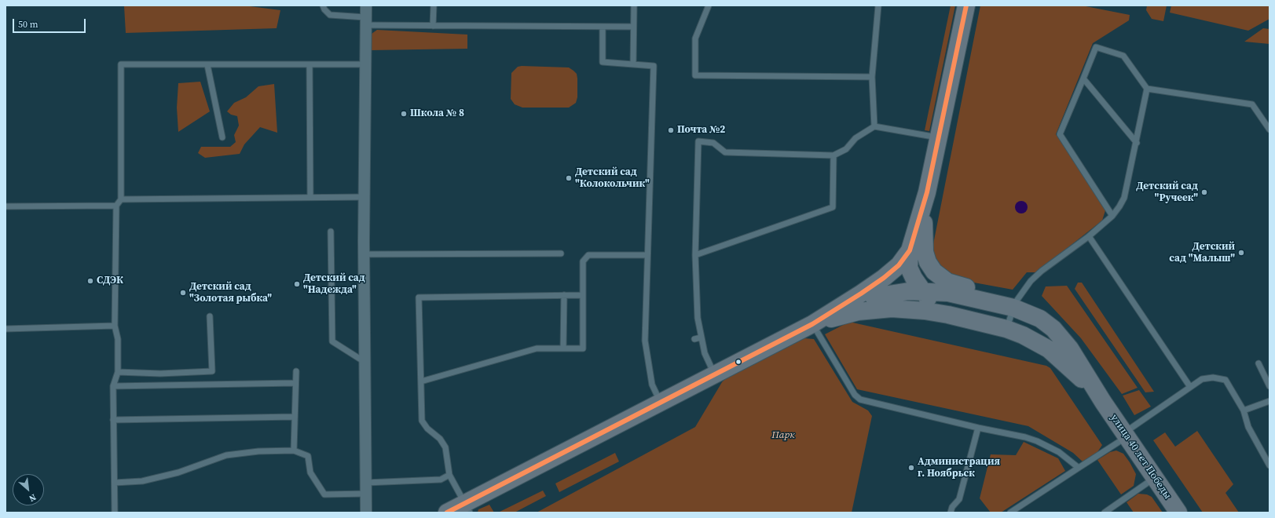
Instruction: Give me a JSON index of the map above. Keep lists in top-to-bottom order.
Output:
{
  "streets": {
    "main road": ["улица 40 лет Победы"]
  },
  "parks": ["Парк"],
  "places": [
    "Школа № 8",
    "Почта №2",
    "Детский сад \"Колокольчик\"",
    "Детский сад \"Ручеек\"",
    "Детский сад \"Малыш\"",
    "СДЭК",
    "Детский сад \"Надежда\"",
    "Детский сад \"Золотая рыбка\"",
    "Администрация г. Ноябрьск"
  ],
  "scale_bar": "50 m",
  "north": "bottom right"
}
